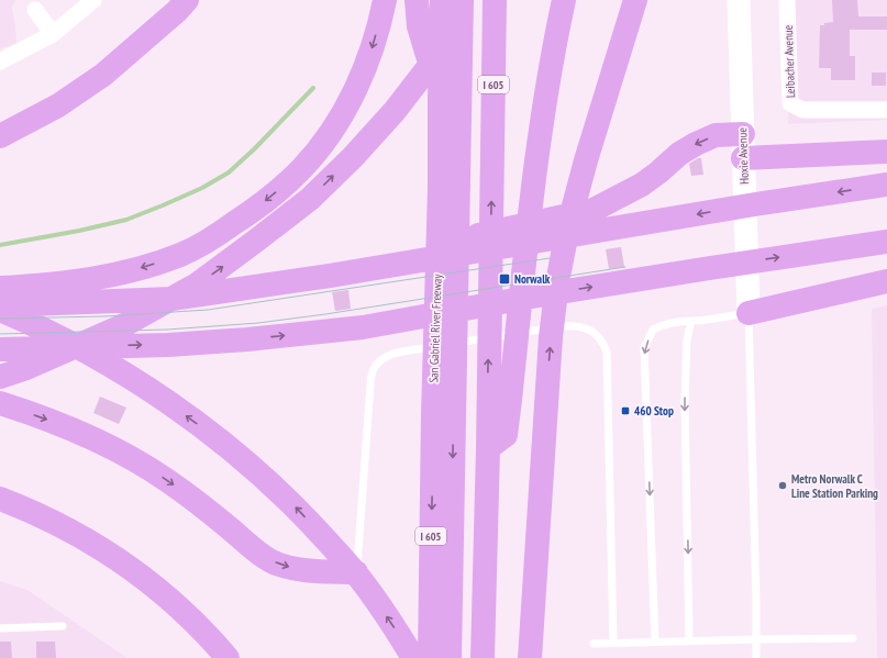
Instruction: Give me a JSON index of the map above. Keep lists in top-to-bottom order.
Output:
{
  "streets": {
    "highway": ["I 605", "San Gabriel River Freeway"],
    "main road": ["Hoxie Avenue"],
    "street": ["Leibacher Avenue"]
  },
  "places": {
    "transit": ["Norwalk", "460 Stop"],
    "other": ["Metro Norwalk C Line Station Parking"]
  }
}
